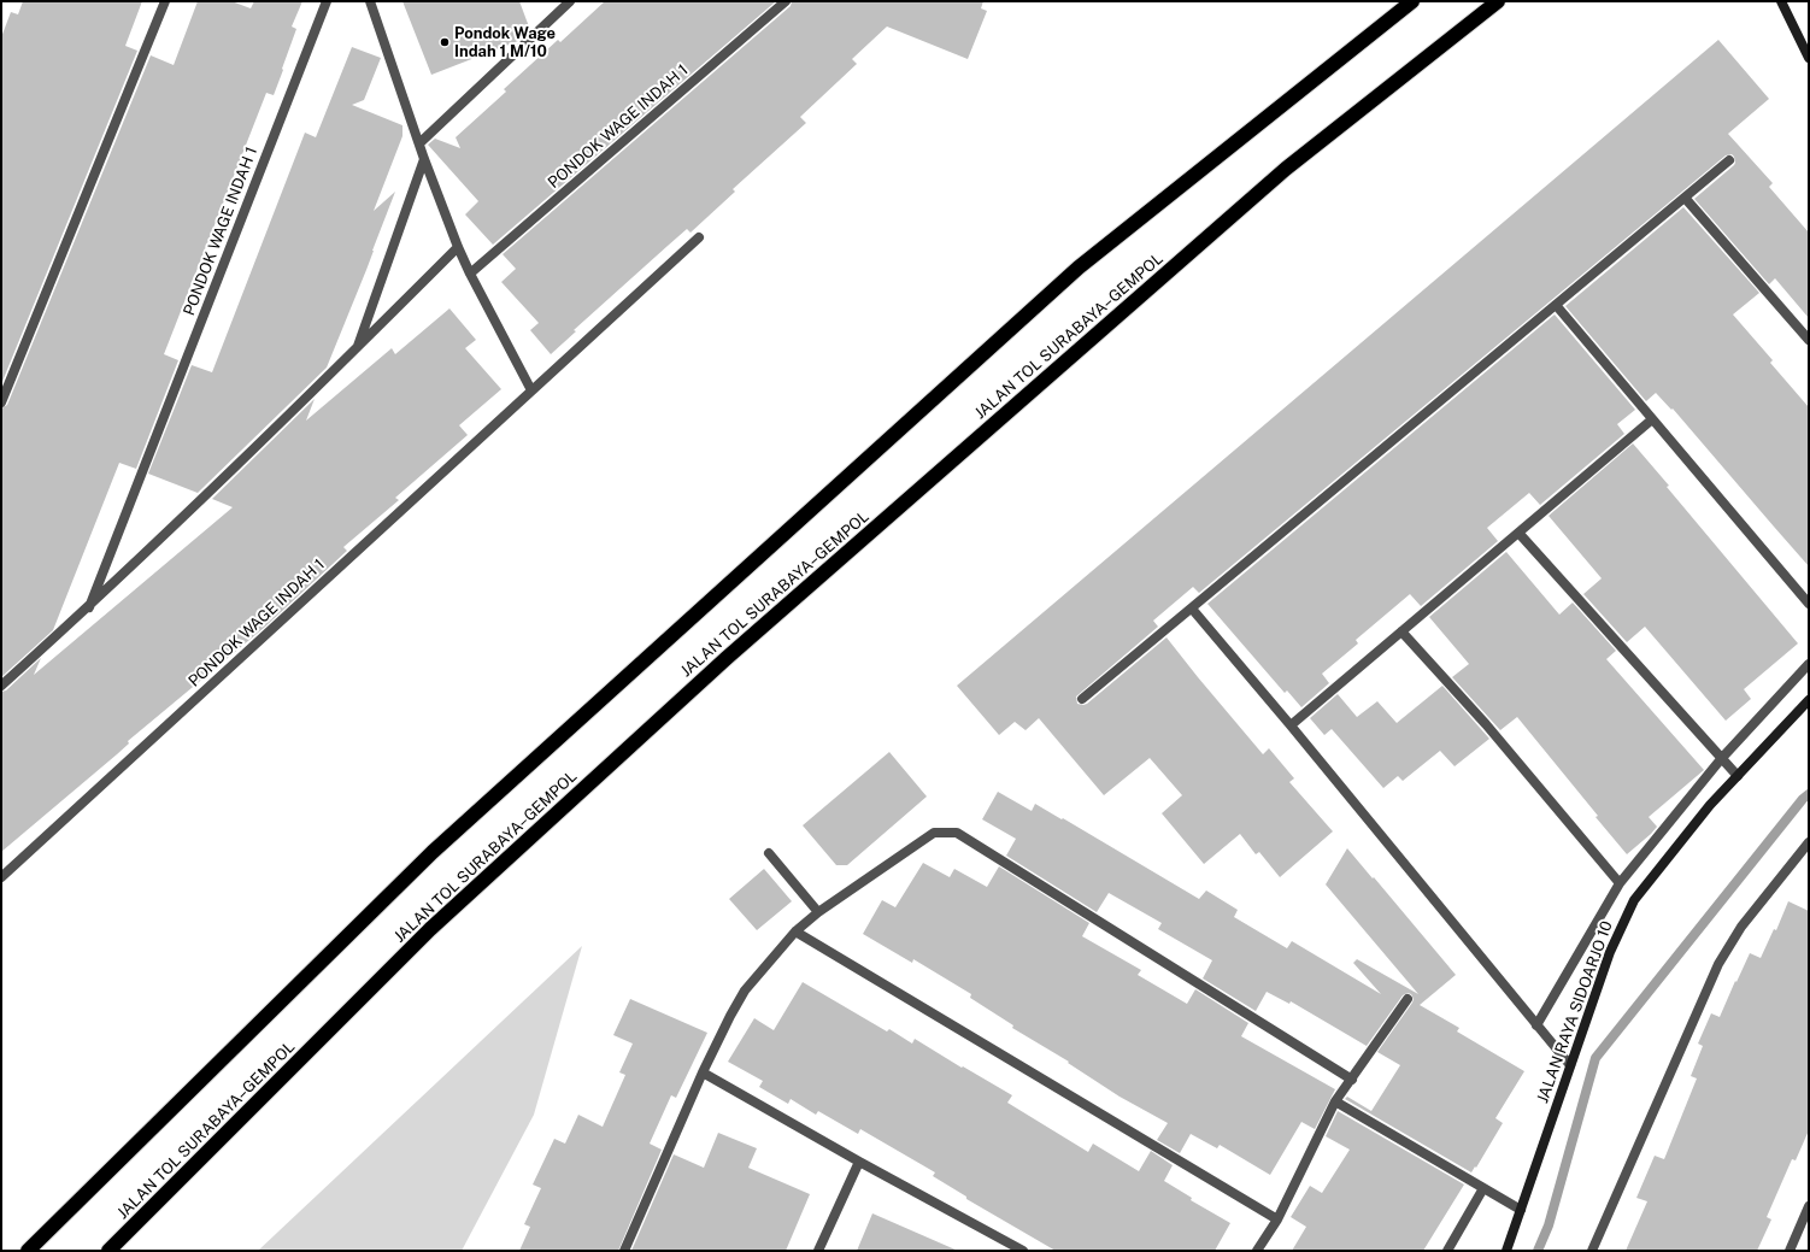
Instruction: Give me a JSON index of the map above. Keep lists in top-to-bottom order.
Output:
{
  "streets": {
    "highway": ["JALAN TOL SURABAYA–GEMPOL"],
    "street": ["PONDOK WAGE INDAH 1", "JALAN RAYA SIDOARJO 10"]
  },
  "places": ["Pondok Wage Indah 1 M/10"]
}
